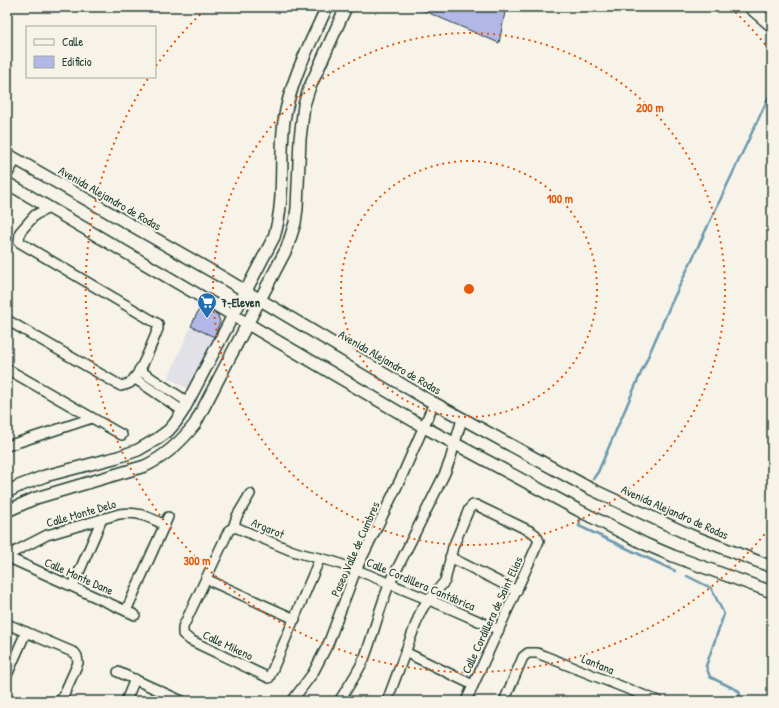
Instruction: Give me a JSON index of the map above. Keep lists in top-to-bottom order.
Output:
{
  "streets": {
    "street": [
      "Avenida Alejandro de Rodas",
      "Calle Monte Delo",
      "Argarot",
      "Paseo Valle de Cumbres",
      "Calle Monte Dane",
      "Calle Cordillera Cantábrica",
      "Calle Cordillera de Saint Elias",
      "Calle Mikeno",
      "Lantana"
    ]
  },
  "crossings": [
    ["Avenida Alejandro de Rodas", "Paseo Valle de Cumbres"],
    ["Calle Monte Delo", "Calle Monte Dane"],
    ["Argarot", "Paseo Valle de Cumbres"],
    ["Argarot", "Calle Cordillera Cantábrica"],
    ["Argarot", "Calle Mikeno"],
    ["Paseo Valle de Cumbres", "Calle Cordillera Cantábrica"],
    ["Calle Cordillera Cantábrica", "Calle Cordillera de Saint Elias"]
  ],
  "places": {
    "supermarket": ["7-Eleven"]
  },
  "legend": ["Calle", "Edificio"],
  "rings": ["200 m", "100 m", "300 m"]
}
